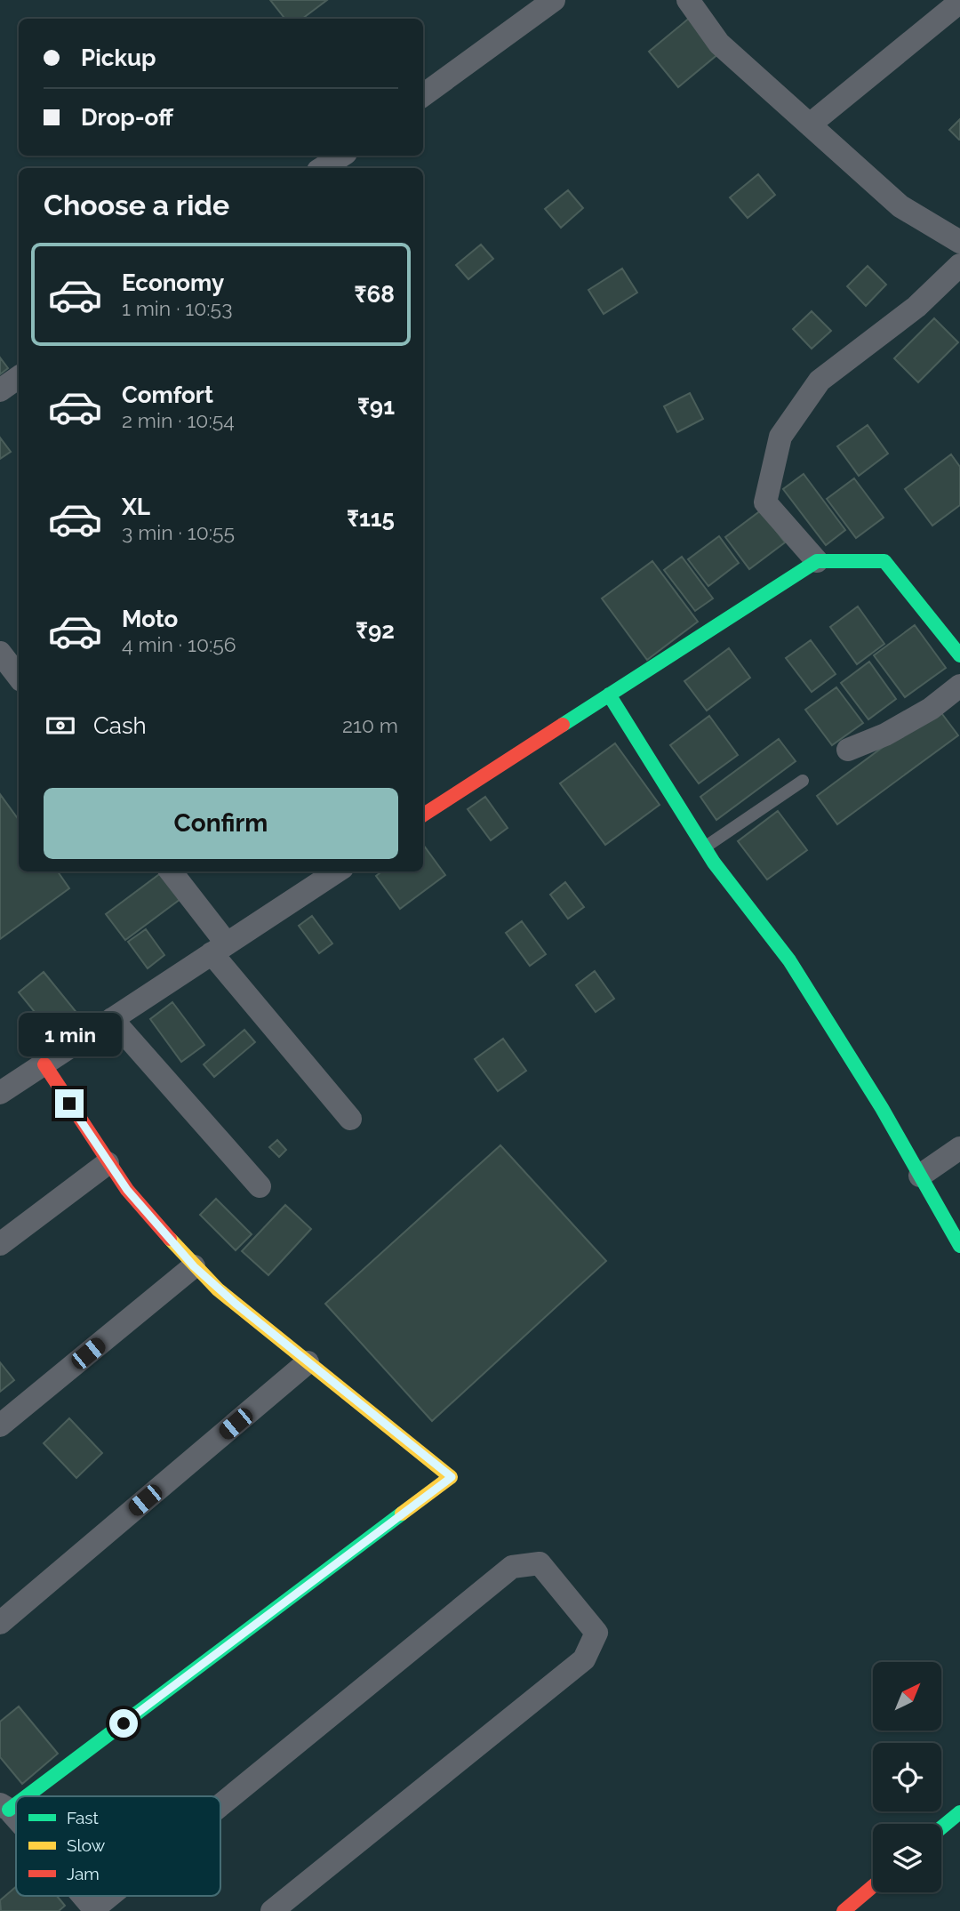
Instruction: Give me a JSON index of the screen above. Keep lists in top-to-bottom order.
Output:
{
  "legend": ["Fast", "Slow", "Jam"],
  "north": "top right",
  "page": {
    "banner": ["Pickup", "Drop-off"],
    "heading": "Choose a ride",
    "list": [
      {
        "name": "Economy",
        "note": "1 min · 10:53",
        "value": "₹68"
      },
      {
        "name": "Comfort",
        "note": "2 min · 10:54",
        "value": "₹91"
      },
      {
        "name": "XL",
        "note": "3 min · 10:55",
        "value": "₹115"
      },
      {
        "name": "Moto",
        "note": "4 min · 10:56",
        "value": "₹92"
      }
    ],
    "pay": ["Cash", "210 m"],
    "buttons": "Confirm",
    "bubble": "1 min"
  }
}
